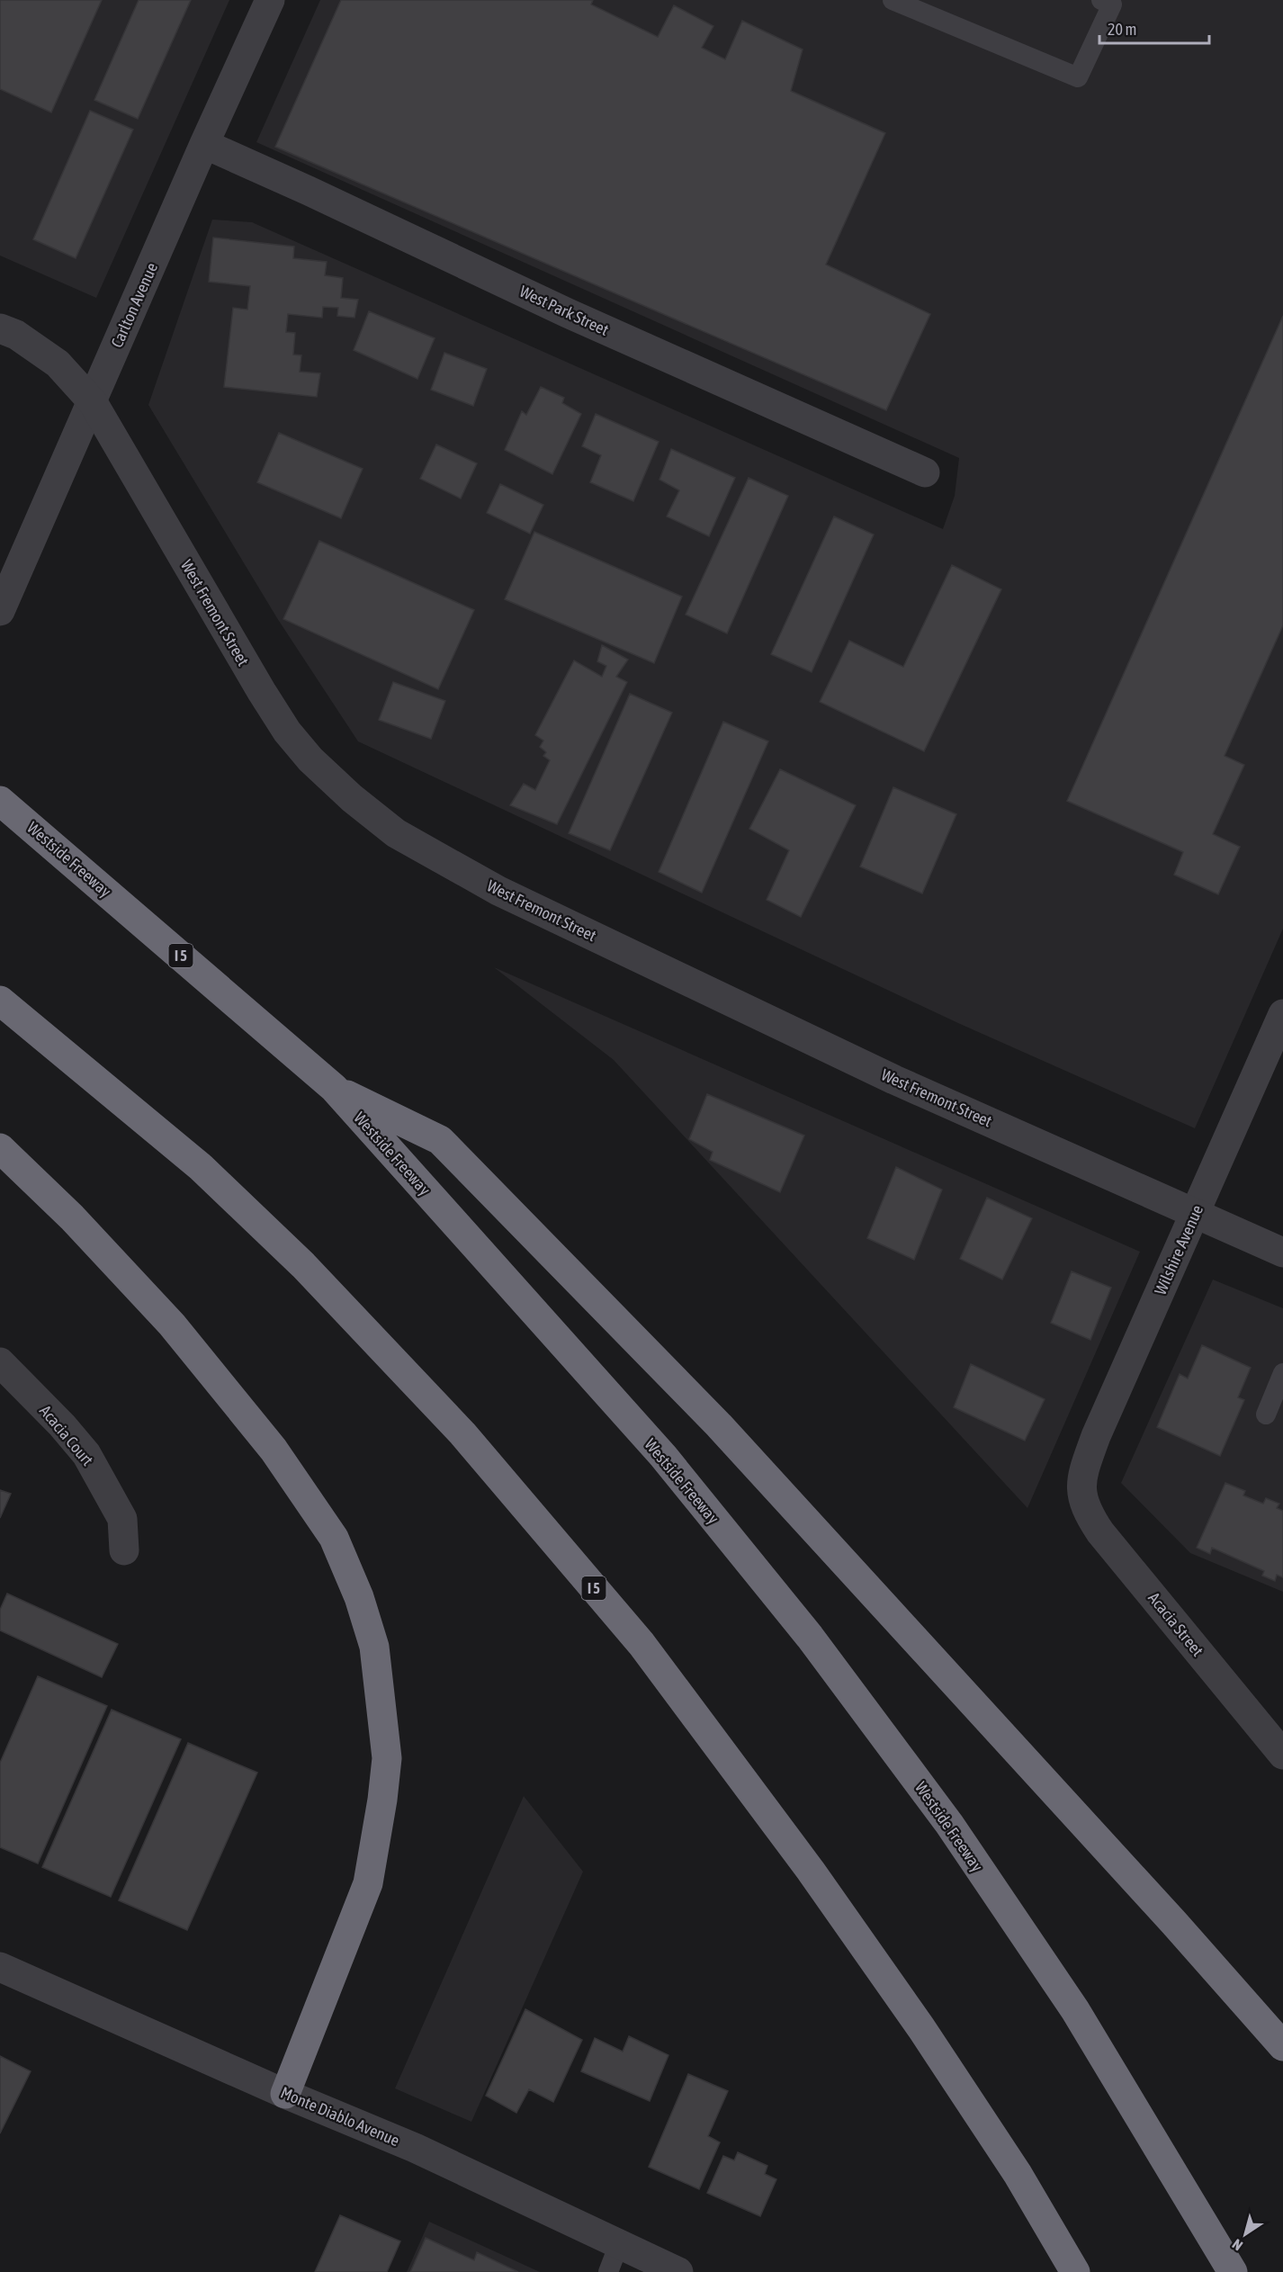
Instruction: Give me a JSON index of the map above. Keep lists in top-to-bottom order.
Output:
{
  "streets": {
    "highway": ["Westside Freeway", "I 5"],
    "street": [
      "Carlton Avenue",
      "West Park Street",
      "West Fremont Street",
      "Wilshire Avenue",
      "Acacia Court",
      "Acacia Street",
      "Monte Diablo Avenue"
    ]
  },
  "crossings": [
    ["Carlton Avenue", "West Park Street"],
    ["Carlton Avenue", "West Fremont Street"],
    ["West Fremont Street", "Wilshire Avenue"],
    ["Wilshire Avenue", "Acacia Street"]
  ],
  "scale_bar": "20 m",
  "north": "bottom left"
}
